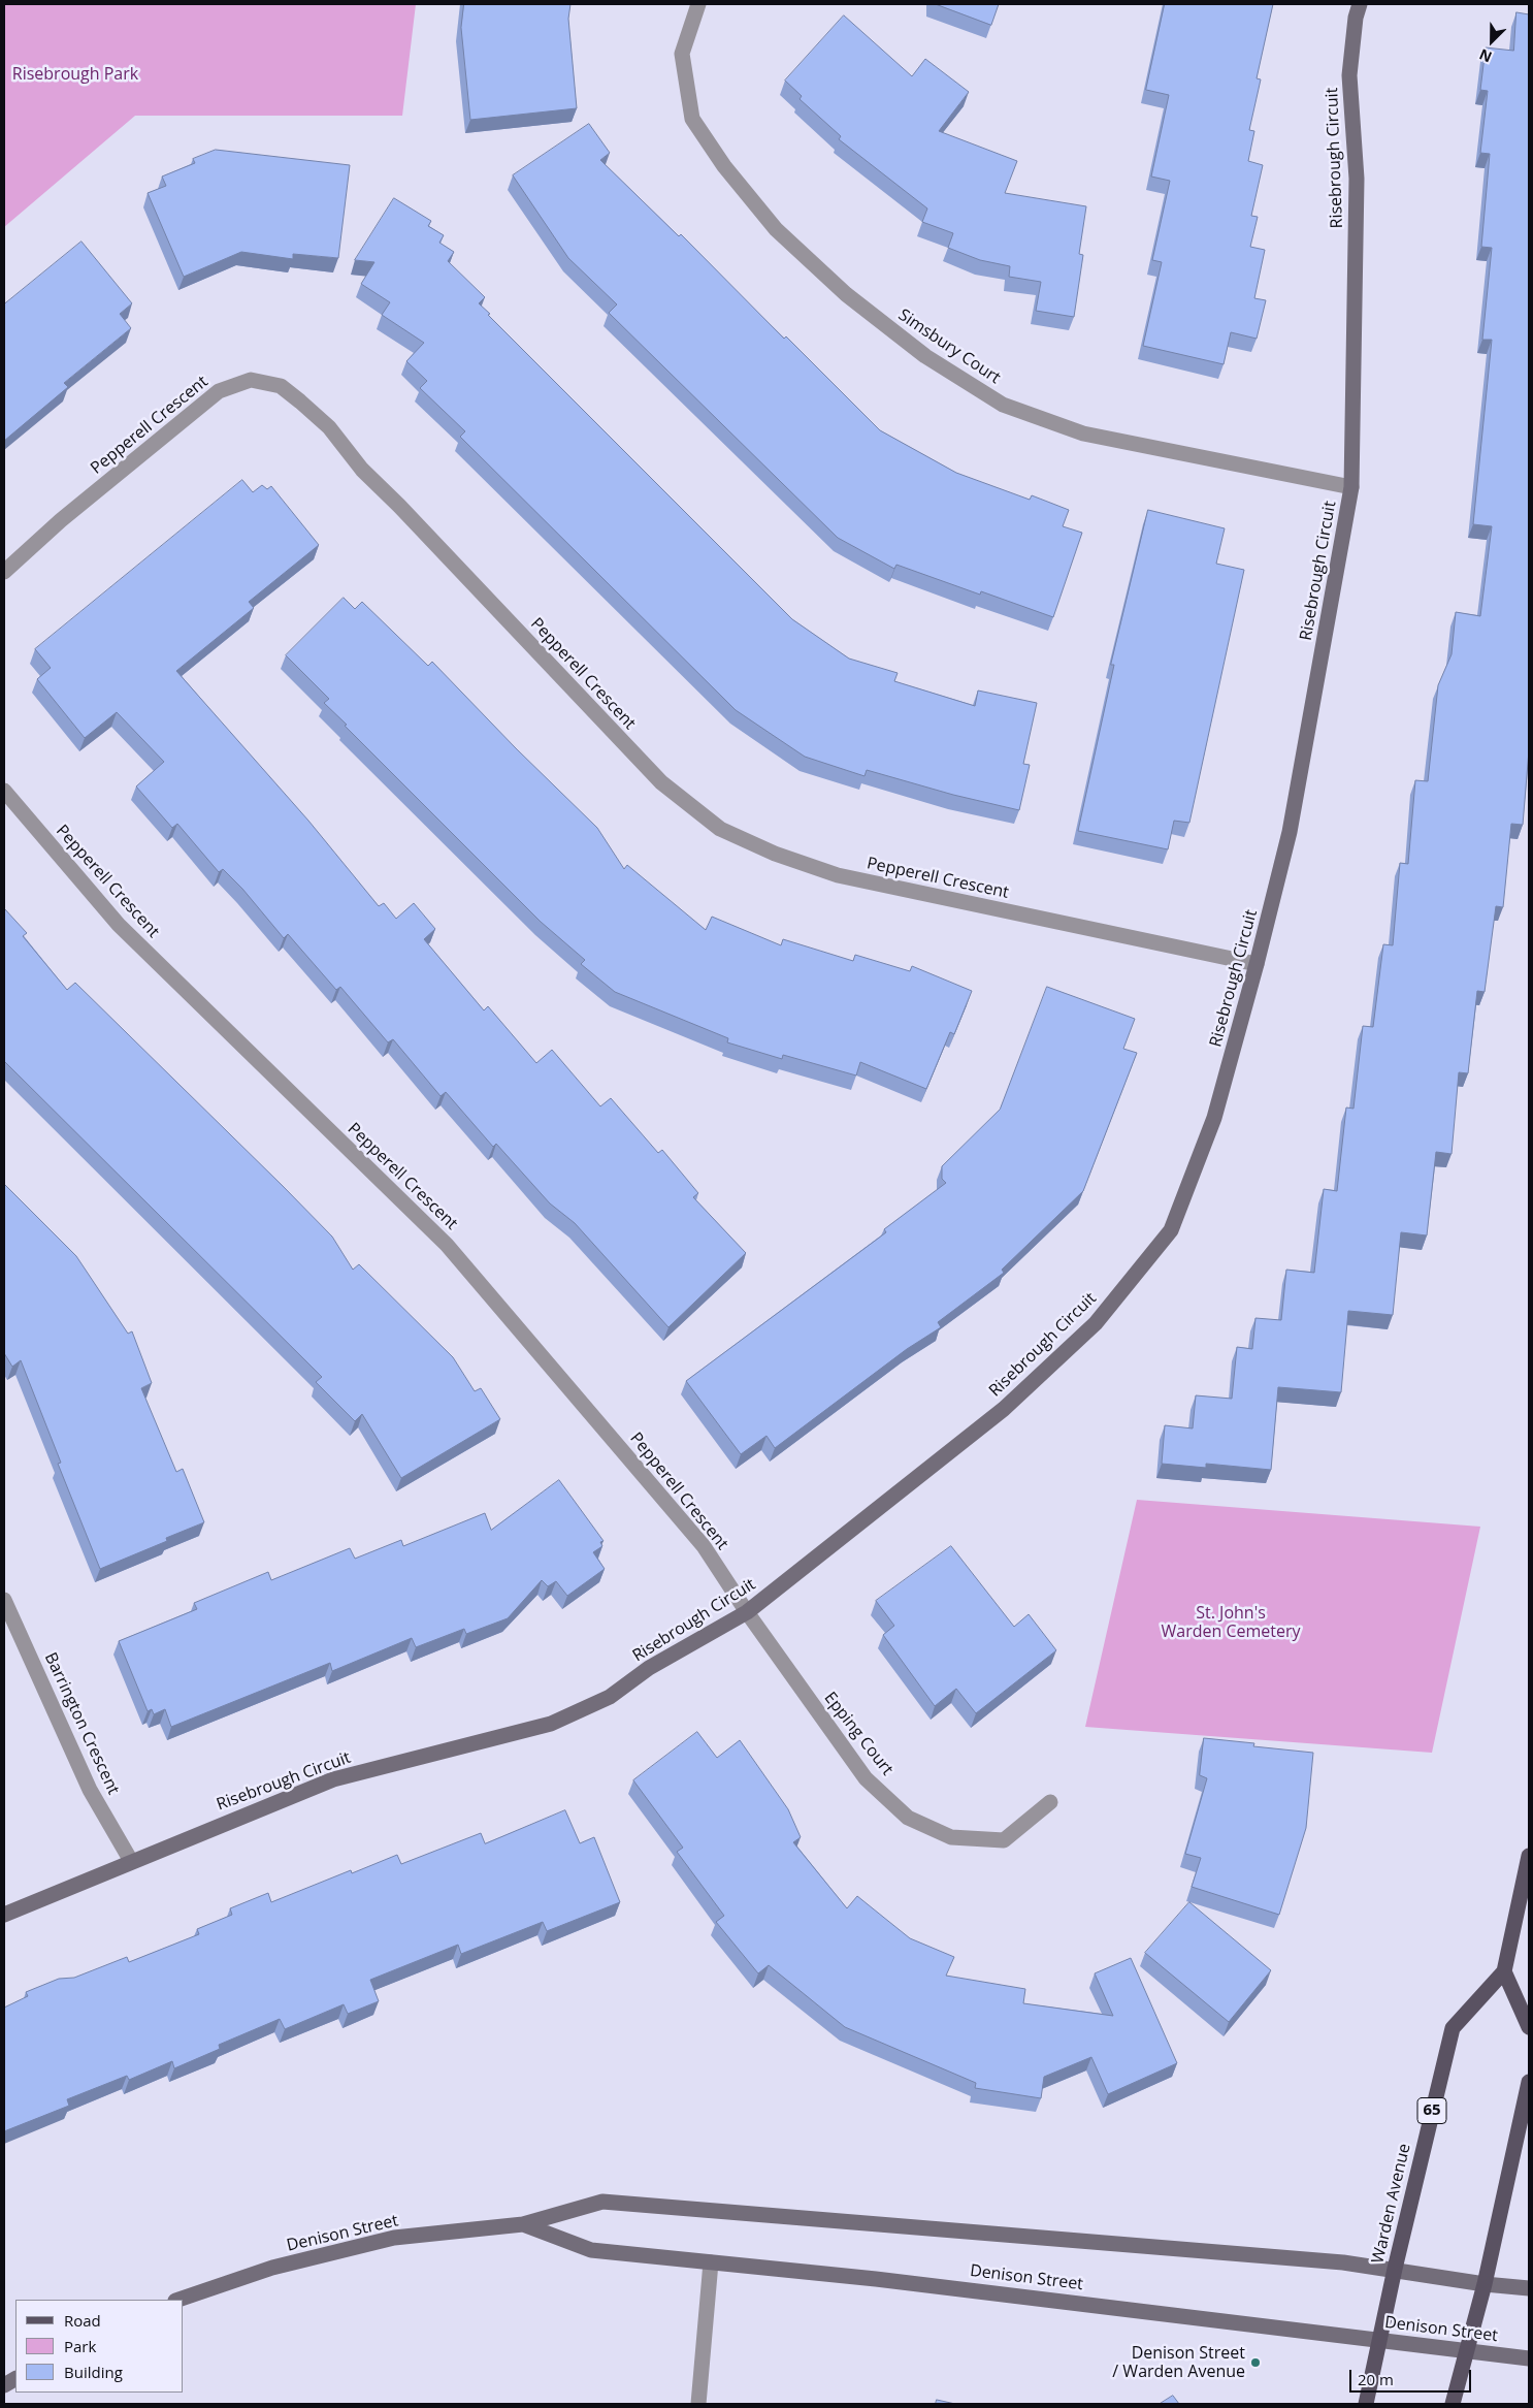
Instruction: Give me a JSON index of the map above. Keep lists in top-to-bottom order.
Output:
{
  "streets": {
    "main road": ["65", "Warden Avenue"],
    "street": [
      "Risebrough Circuit",
      "Simsbury Court",
      "Pepperell Crescent",
      "Barrington Crescent",
      "Epping Court",
      "Denison Street"
    ]
  },
  "crossings": [
    ["Risebrough Circuit", "Simsbury Court"],
    ["Risebrough Circuit", "Pepperell Crescent"],
    ["Risebrough Circuit", "Barrington Crescent"],
    ["Risebrough Circuit", "Epping Court"],
    ["Pepperell Crescent", "Epping Court"],
    ["Warden Avenue", "Denison Street"]
  ],
  "parks": ["Risebrough Park", "St. John's Warden Cemetery"],
  "places": ["Denison Street / Warden Avenue"],
  "legend": ["Road", "Park", "Building"],
  "scale_bar": "20 m",
  "north": "bottom left"
}
